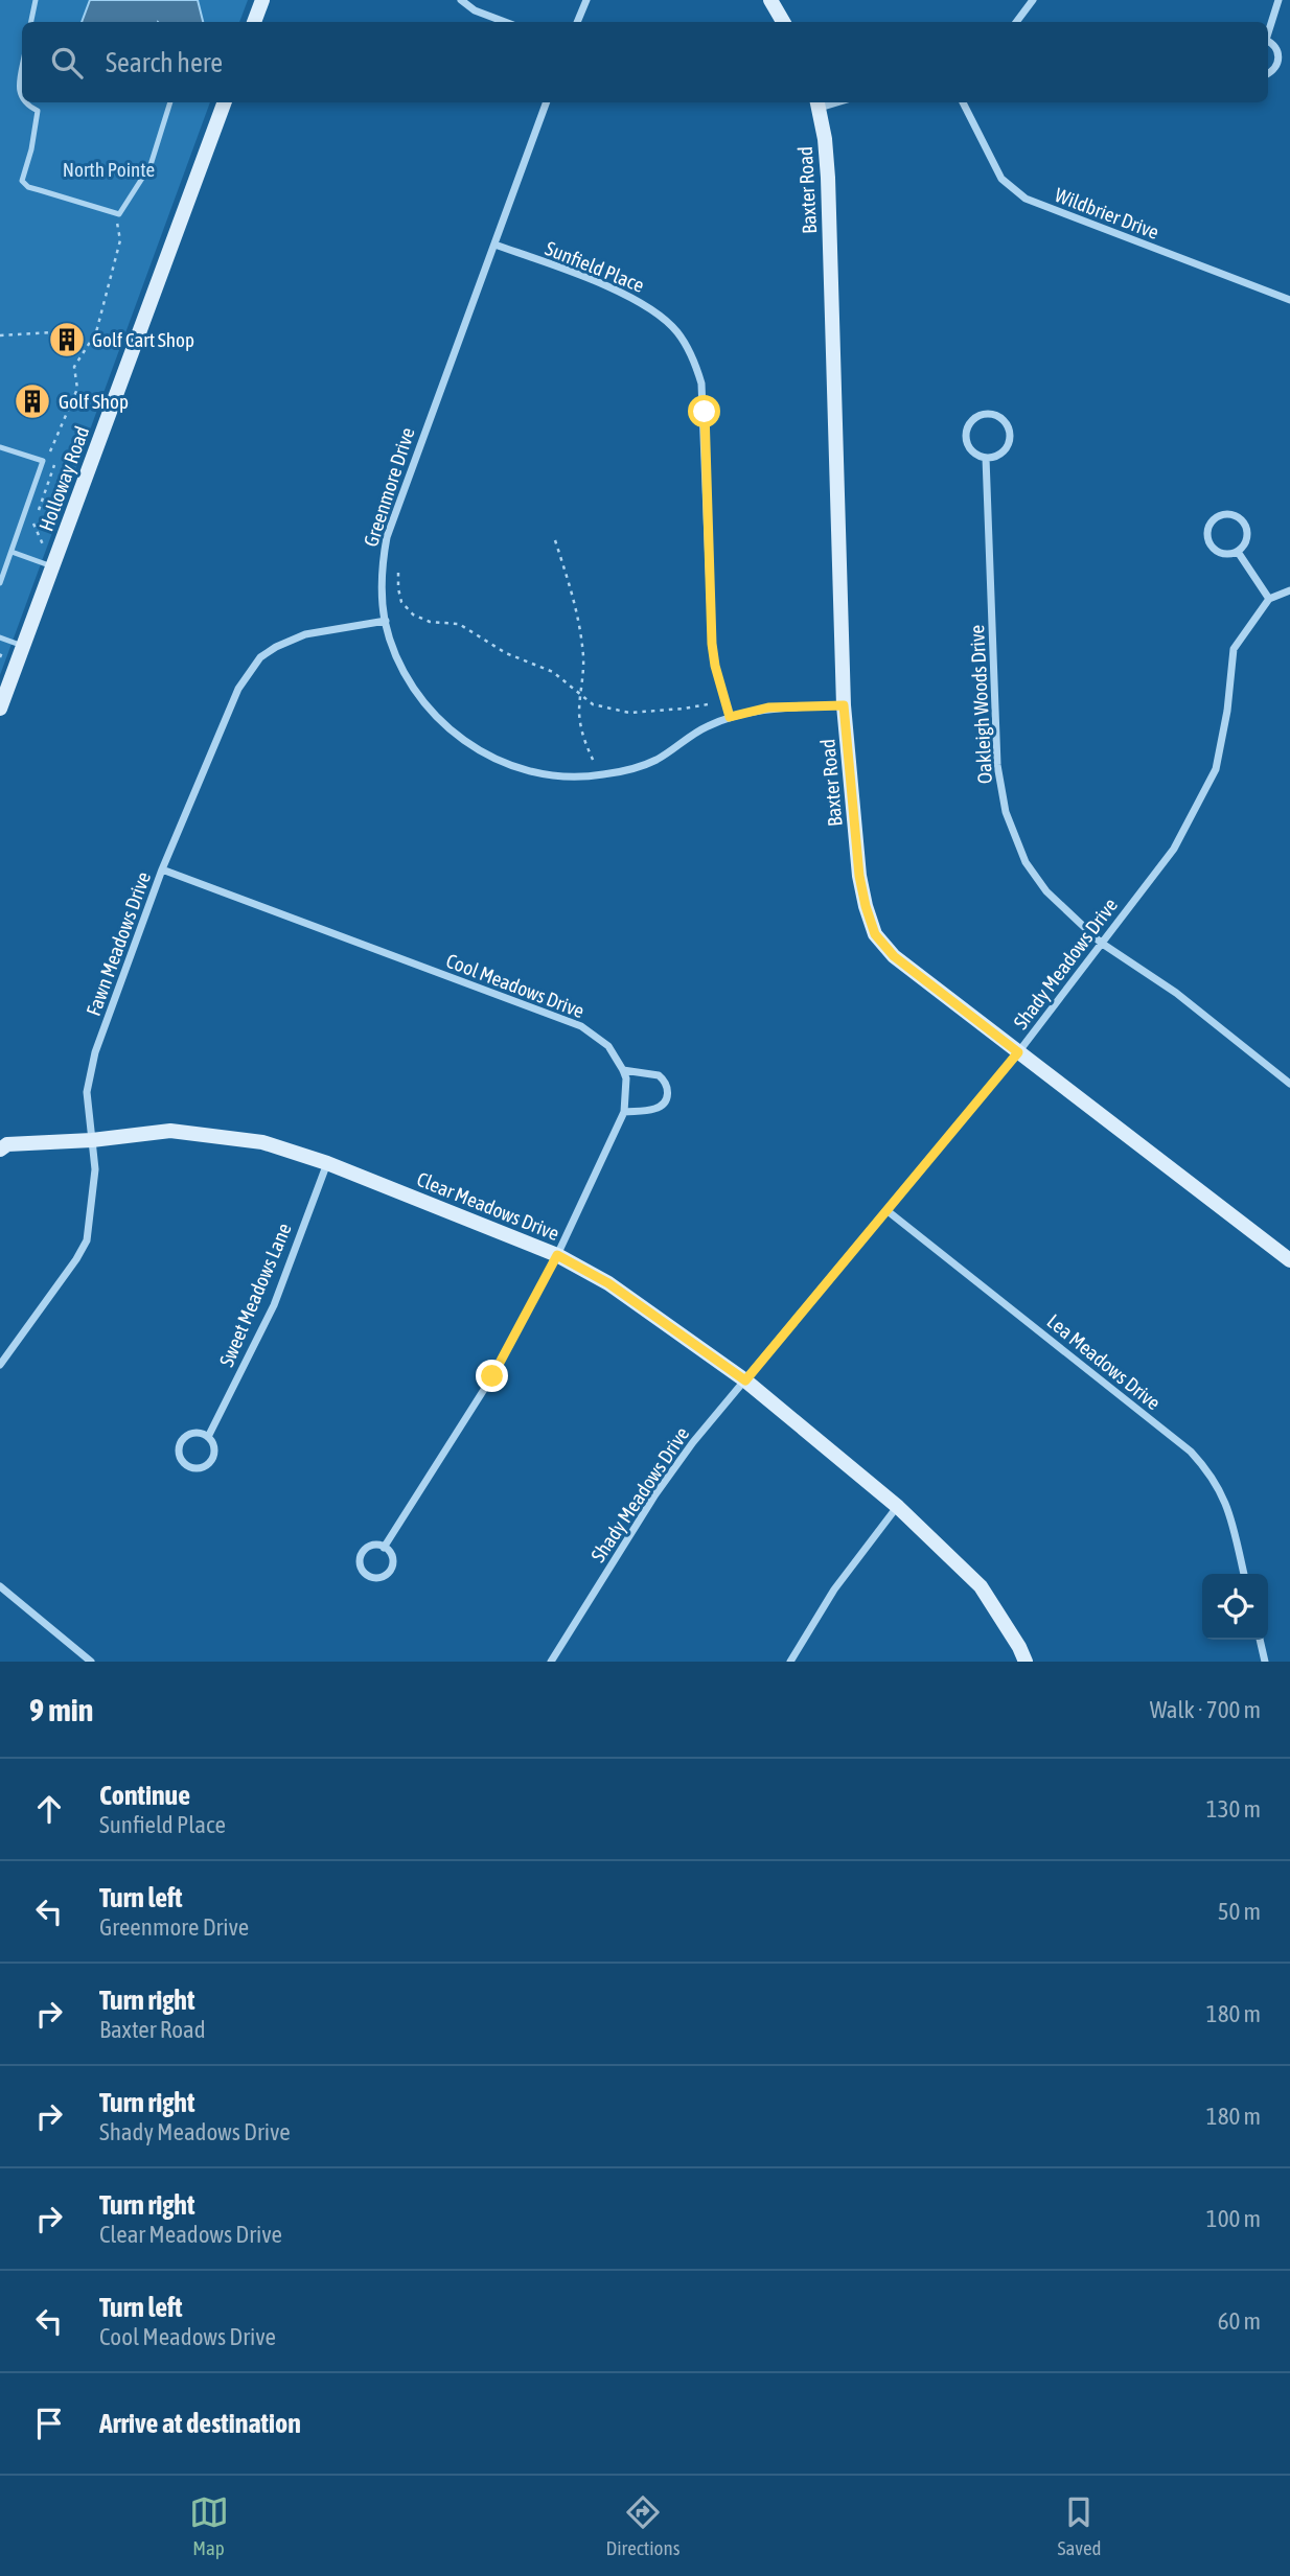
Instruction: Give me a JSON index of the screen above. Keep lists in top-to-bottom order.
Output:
{
  "streets": {
    "street": [
      "Baxter Road",
      "Wildbrier Drive",
      "Sunfield Place",
      "Holloway Road",
      "Greenmore Drive",
      "Oakleigh Woods Drive",
      "Fawn Meadows Drive",
      "Shady Meadows Drive",
      "Cool Meadows Drive",
      "Clear Meadows Drive",
      "Sweet Meadows Lane",
      "Lea Meadows Drive"
    ]
  },
  "crossings": [
    ["Baxter Road", "Greenmore Drive"],
    ["Baxter Road", "Shady Meadows Drive"],
    ["Sunfield Place", "Greenmore Drive"],
    ["Greenmore Drive", "Fawn Meadows Drive"],
    ["Oakleigh Woods Drive", "Shady Meadows Drive"],
    ["Fawn Meadows Drive", "Cool Meadows Drive"],
    ["Fawn Meadows Drive", "Clear Meadows Drive"],
    ["Shady Meadows Drive", "Clear Meadows Drive"],
    ["Shady Meadows Drive", "Lea Meadows Drive"],
    ["Clear Meadows Drive", "Sweet Meadows Lane"]
  ],
  "parks": ["North Pointe"],
  "places": {
    "building": ["Golf Cart Shop", "Golf Shop"]
  },
  "page": {
    "search": "Search here",
    "heading": ["9 min", "Walk · 700 m"],
    "list": [
      ["Continue", "Sunfield Place", "130 m"],
      ["Turn left", "Greenmore Drive", "50 m"],
      ["Turn right", "Baxter Road", "180 m"],
      ["Turn right", "Shady Meadows Drive", "180 m"],
      ["Turn right", "Clear Meadows Drive", "100 m"],
      ["Turn left", "Cool Meadows Drive", "60 m"],
      "Arrive at destination"
    ],
    "nav": ["Map", "Directions", "Saved"]
  }
}
